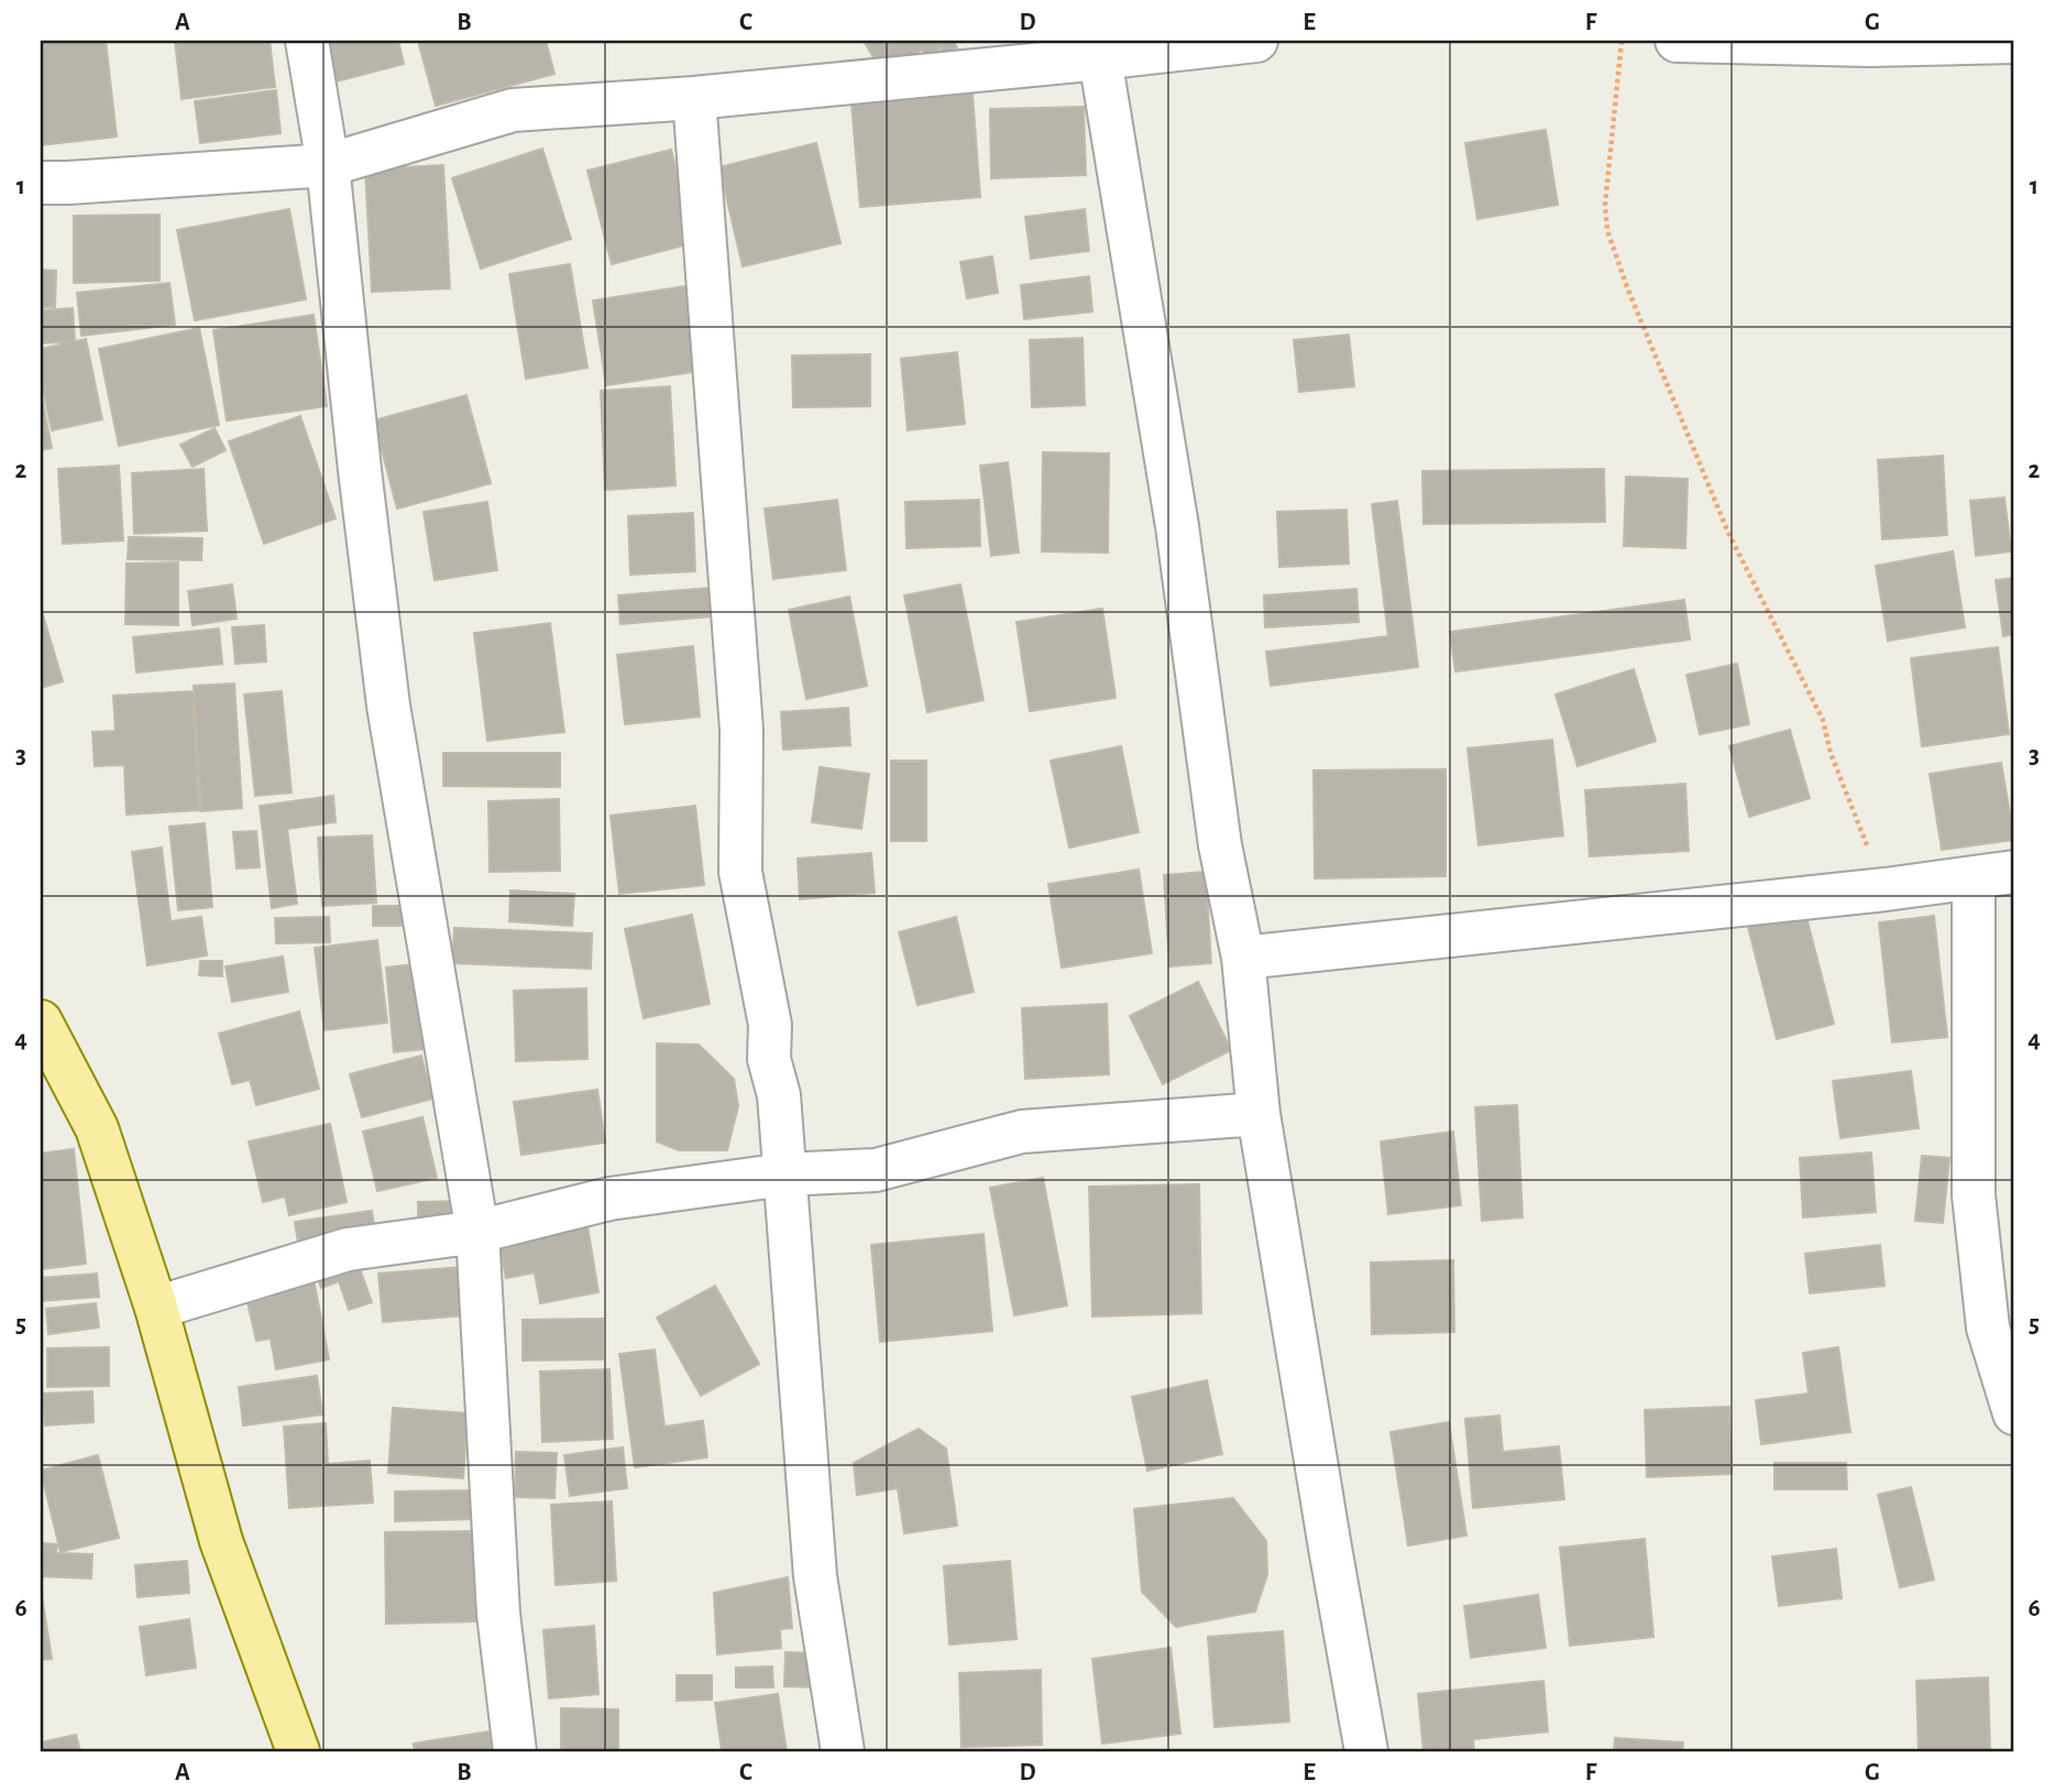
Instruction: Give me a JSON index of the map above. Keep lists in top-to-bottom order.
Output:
{
  "grid": {
    "columns": [
      "A",
      "B",
      "C",
      "D",
      "E",
      "F",
      "G"
    ],
    "rows": [
      "1",
      "2",
      "3",
      "4",
      "5",
      "6"
    ]
  }
}
